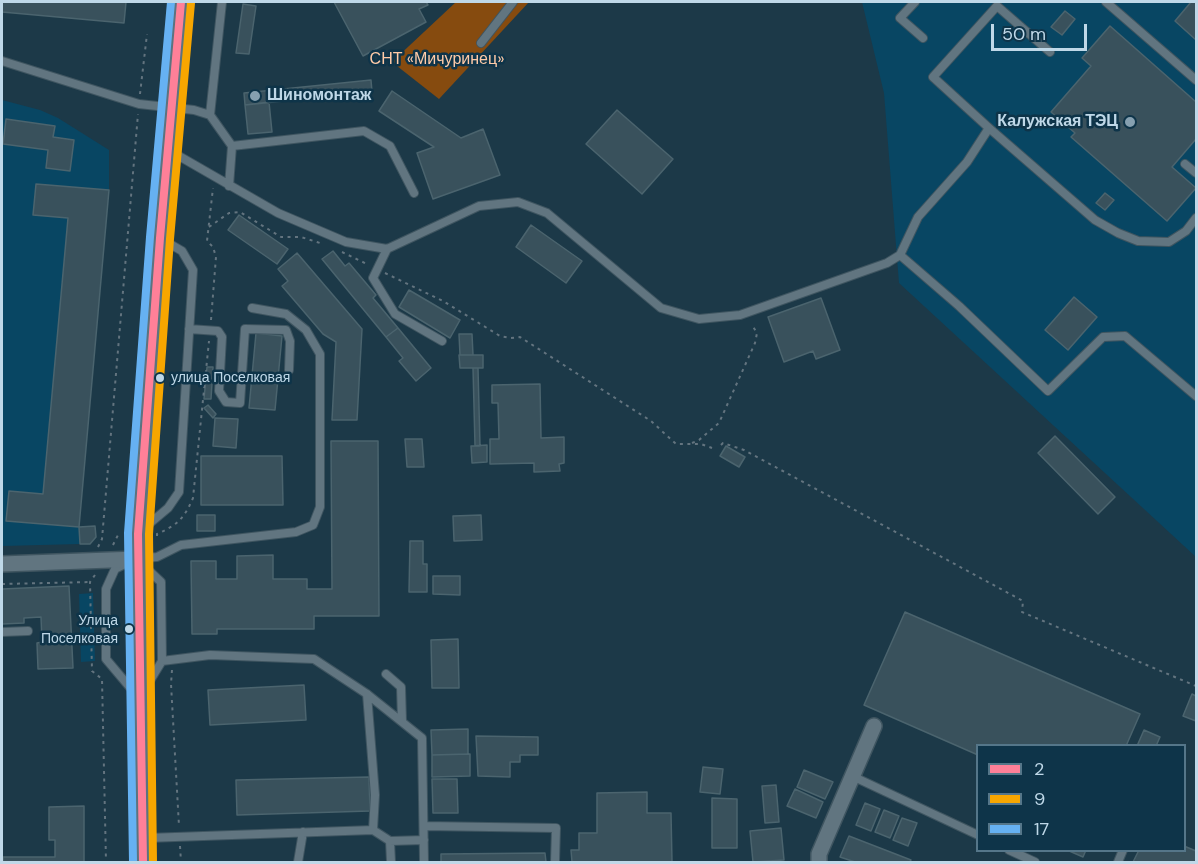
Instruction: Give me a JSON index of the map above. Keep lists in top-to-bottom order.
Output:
{
  "parks": ["СНТ «Мичуринец»"],
  "places": [
    "Шиномонтаж",
    "Калужская ТЭЦ",
    "улица Поселковая",
    "Улица Поселковая"
  ],
  "lines": ["transit line 2", "transit line 17", "transit line 9"],
  "legend": ["2", "9", "17"],
  "scale_bar": "50 m"
}
